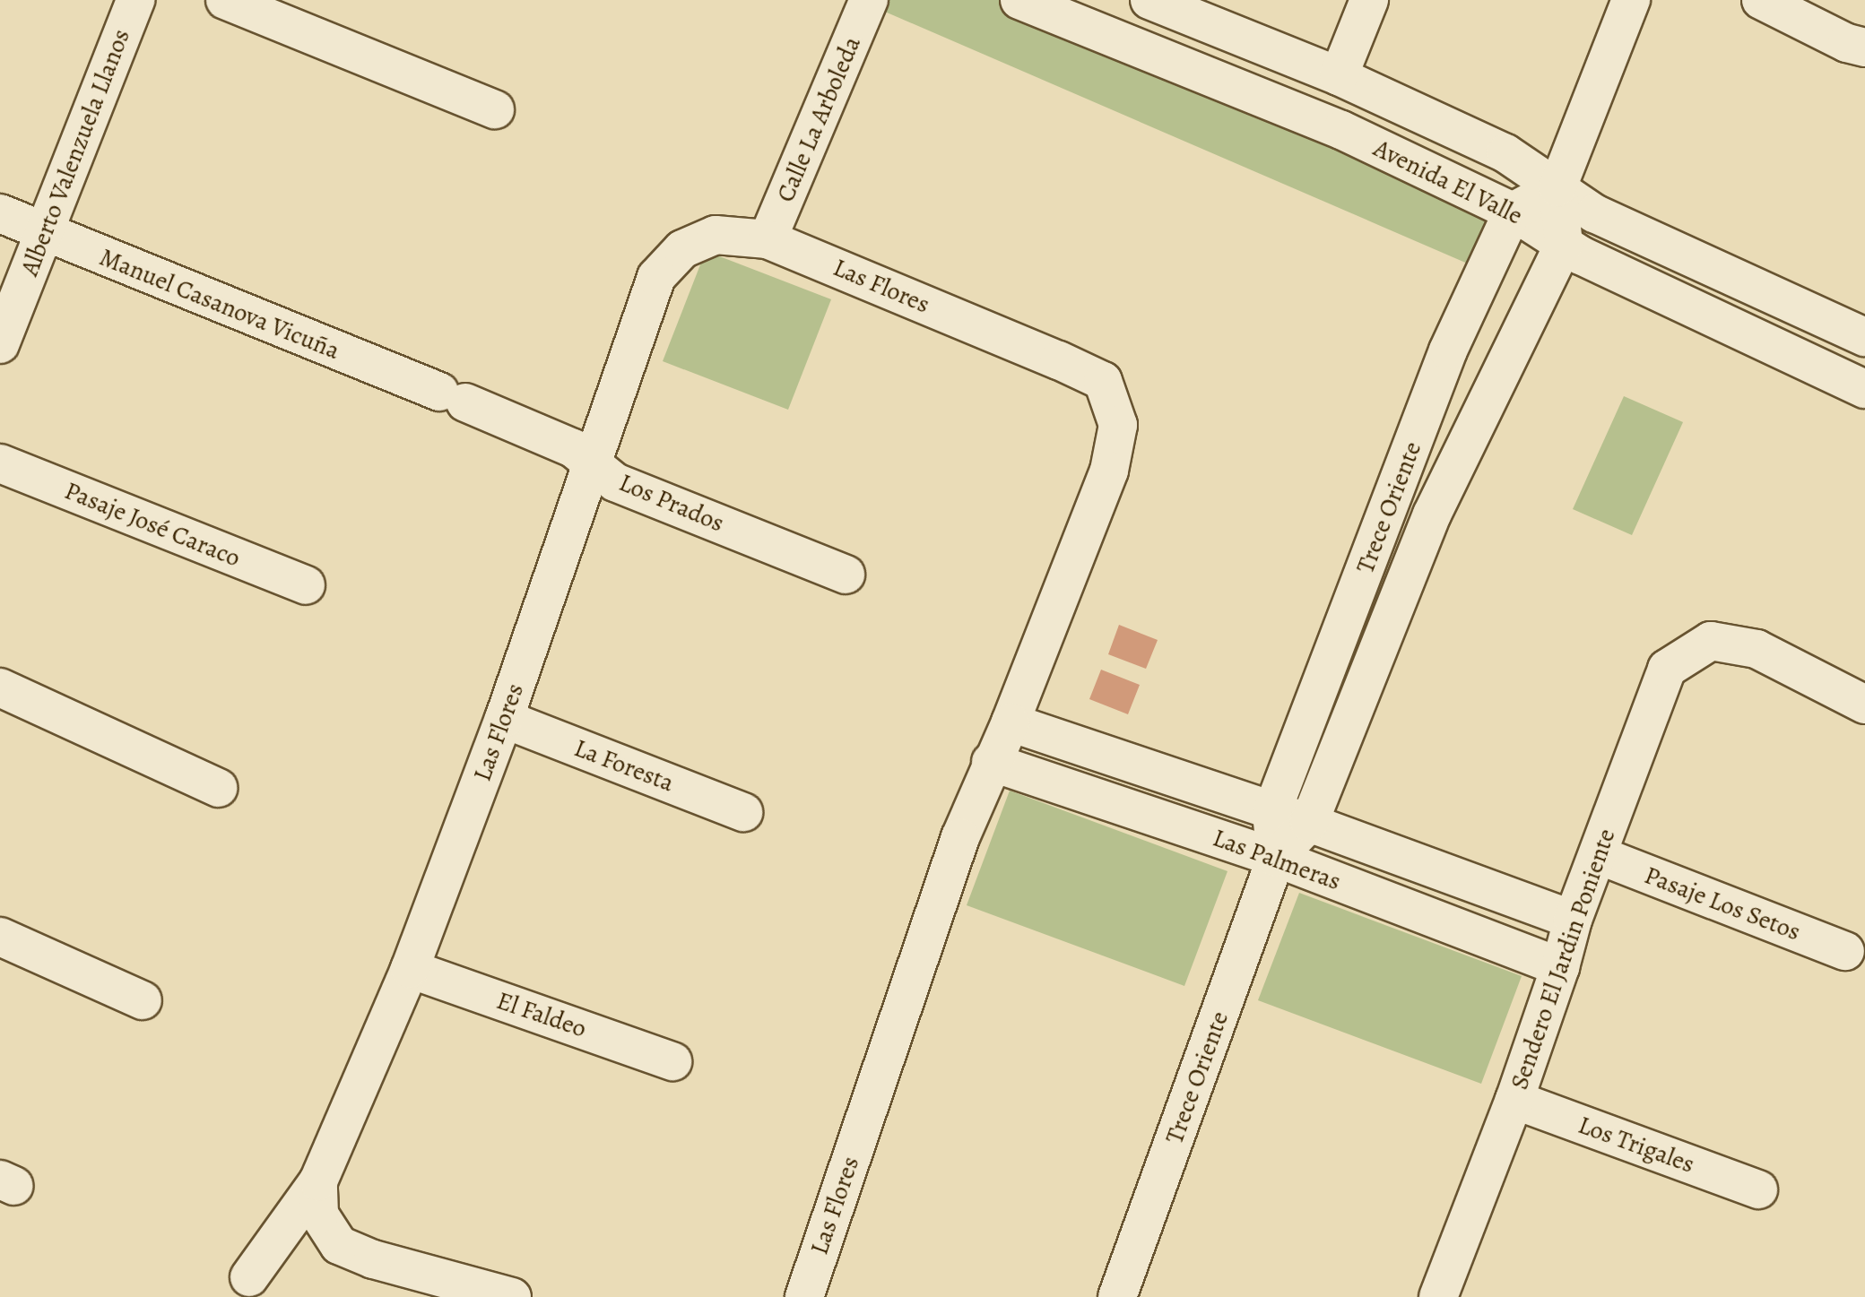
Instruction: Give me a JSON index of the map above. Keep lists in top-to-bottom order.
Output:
{
  "streets": {
    "street": [
      "Calle La Arboleda",
      "Alberto Valenzuela Llanos",
      "Avenida El Valle",
      "Las Flores",
      "Manuel Casanova Vicuña",
      "Los Prados",
      "Trece Oriente",
      "Pasaje José Caraco",
      "La Foresta",
      "Las Palmeras",
      "Pasaje Los Setos",
      "Sendero El Jardin Poniente",
      "El Faldeo",
      "Los Trigales"
    ]
  },
  "crossings": [
    ["Calle La Arboleda", "Las Flores"],
    ["Alberto Valenzuela Llanos", "Manuel Casanova Vicuña"],
    ["Avenida El Valle", "Trece Oriente"],
    ["Las Flores", "Los Prados"],
    ["Las Flores", "La Foresta"],
    ["Las Flores", "Las Palmeras"],
    ["Las Flores", "El Faldeo"],
    ["Manuel Casanova Vicuña", "Los Prados"],
    ["Trece Oriente", "Las Palmeras"],
    ["Las Palmeras", "Sendero El Jardin Poniente"],
    ["Pasaje Los Setos", "Sendero El Jardin Poniente"],
    ["Sendero El Jardin Poniente", "Los Trigales"]
  ]
}
